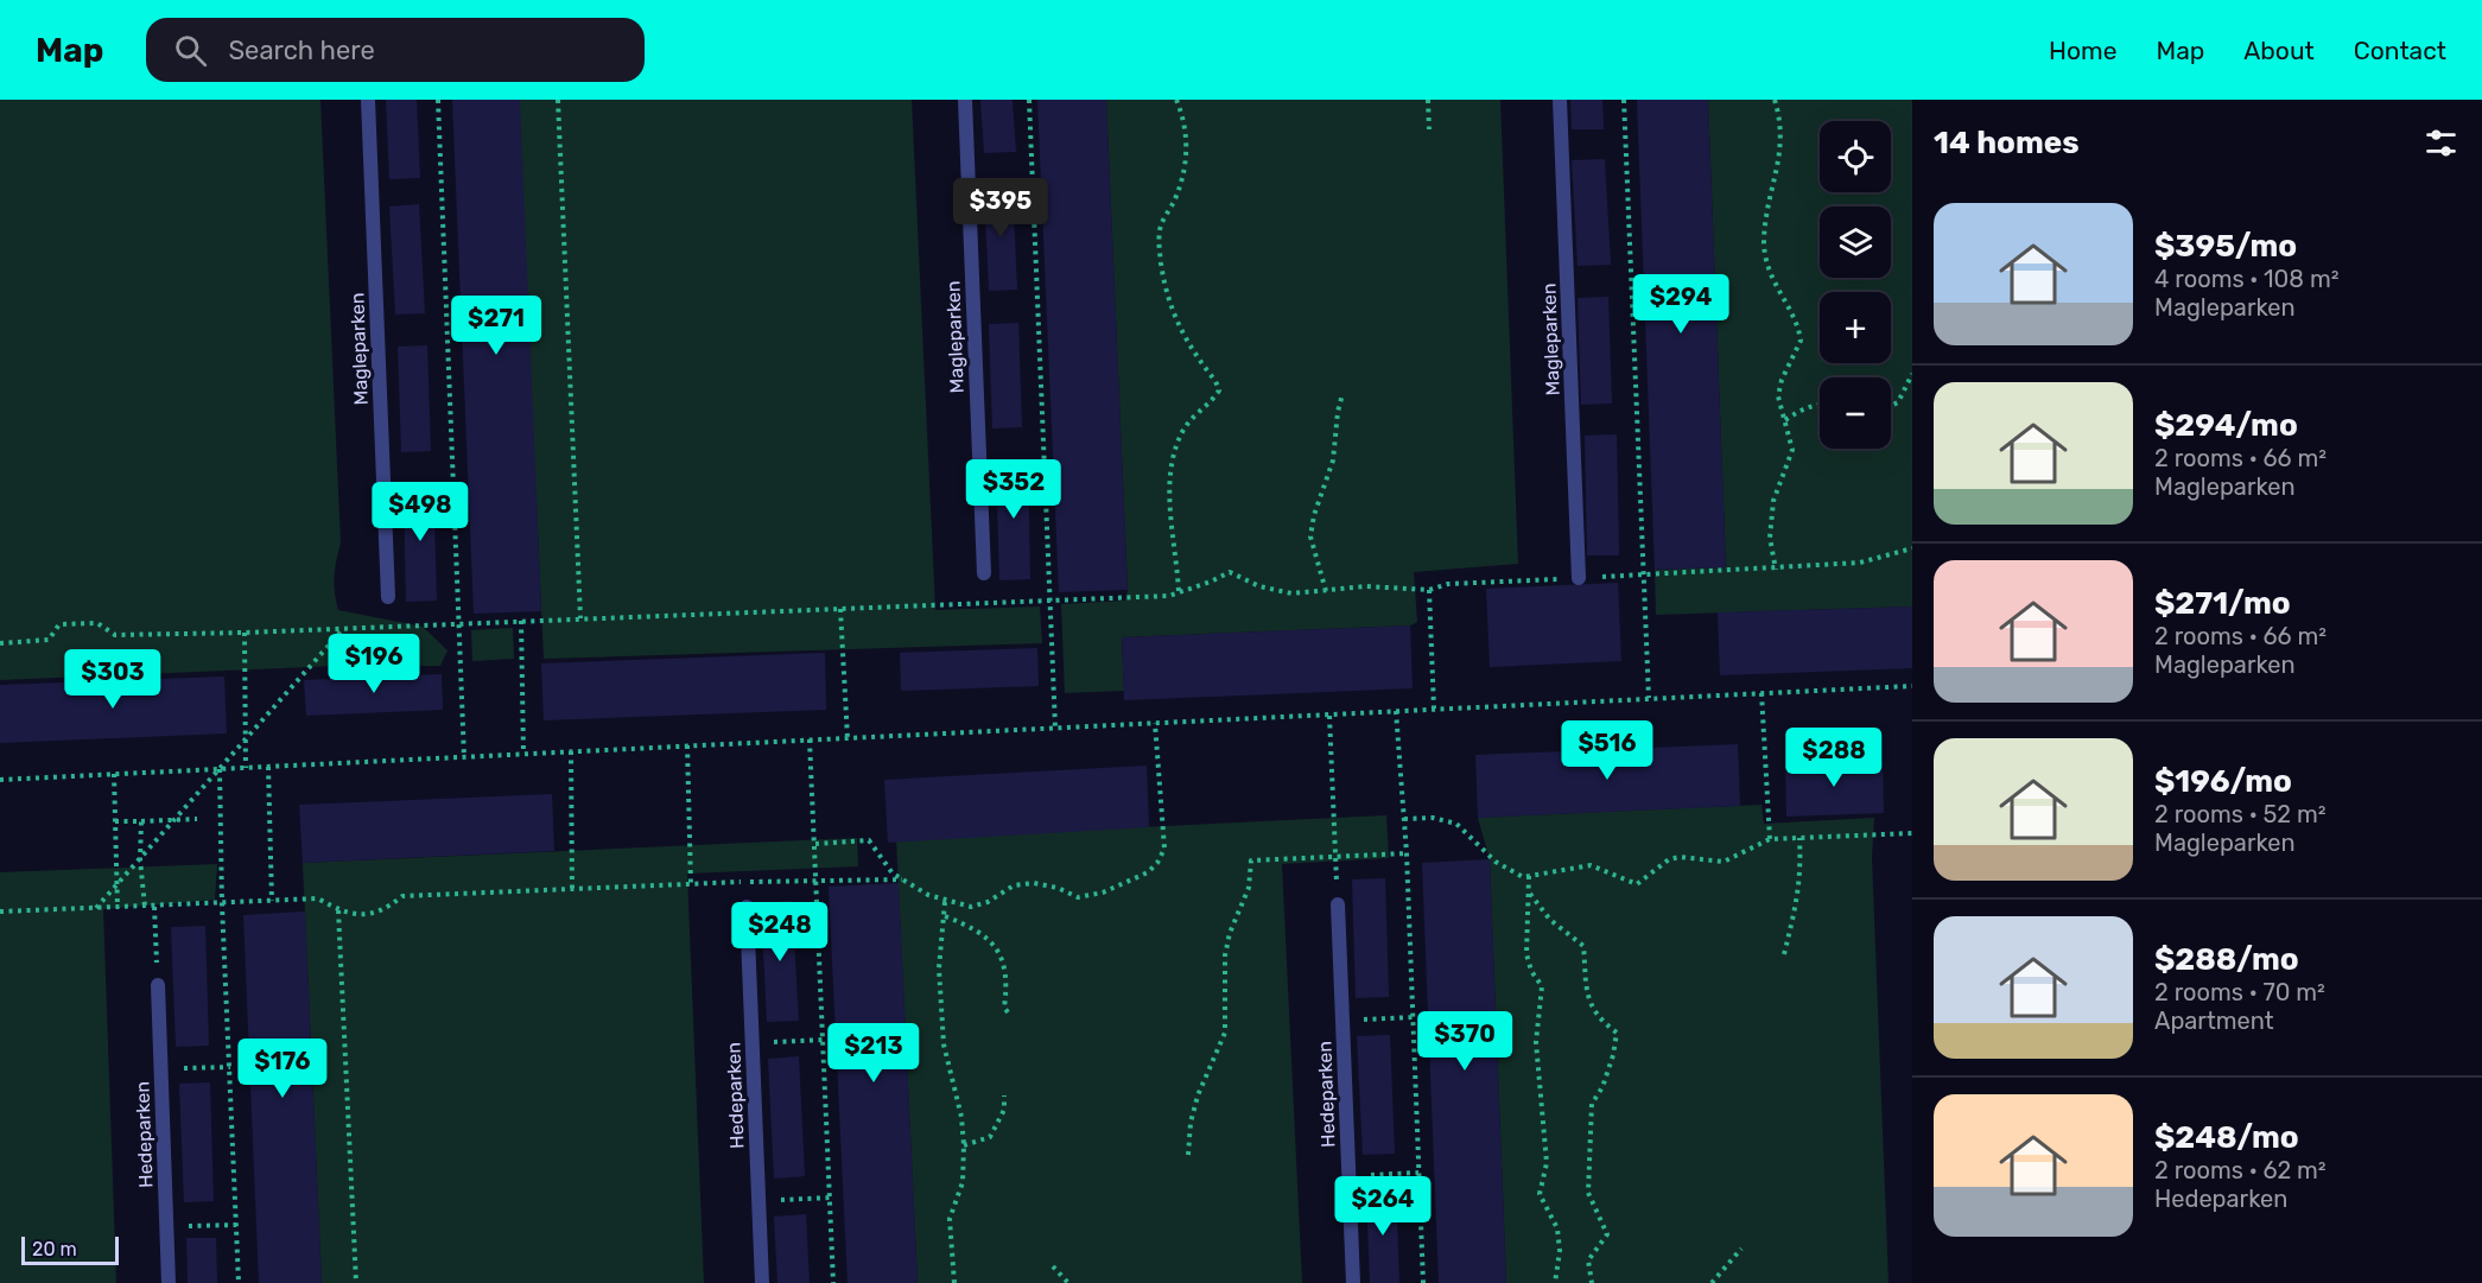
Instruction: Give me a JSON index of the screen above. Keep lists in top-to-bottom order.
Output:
{
  "streets": {
    "street": ["Magleparken", "Hedeparken"]
  },
  "scale_bar": "20 m",
  "page": {
    "header": "Map",
    "search": "Search here",
    "nav": [
      "Home",
      "Map",
      "About",
      "Contact"
    ],
    "heading": "14 homes",
    "map_buttons": ["+", "−"],
    "price": [
      "$395",
      "$294",
      "$271",
      "$352",
      "$498",
      "$196",
      "$303",
      "$516",
      "$288",
      "$248",
      "$370",
      "$213",
      "$176",
      "$264"
    ],
    "list": [
      {
        "name": "$395/mo",
        "note": "4 rooms · 108 m² · Magleparken"
      },
      {
        "name": "$294/mo",
        "note": "2 rooms · 66 m² · Magleparken"
      },
      {
        "name": "$271/mo",
        "note": "2 rooms · 66 m² · Magleparken"
      },
      {
        "name": "$196/mo",
        "note": "2 rooms · 52 m² · Magleparken"
      },
      {
        "name": "$288/mo",
        "note": "2 rooms · 70 m² · Apartment"
      },
      {
        "name": "$248/mo",
        "note": "2 rooms · 62 m² · Hedeparken"
      }
    ],
    "scale": "20 m"
  }
}
